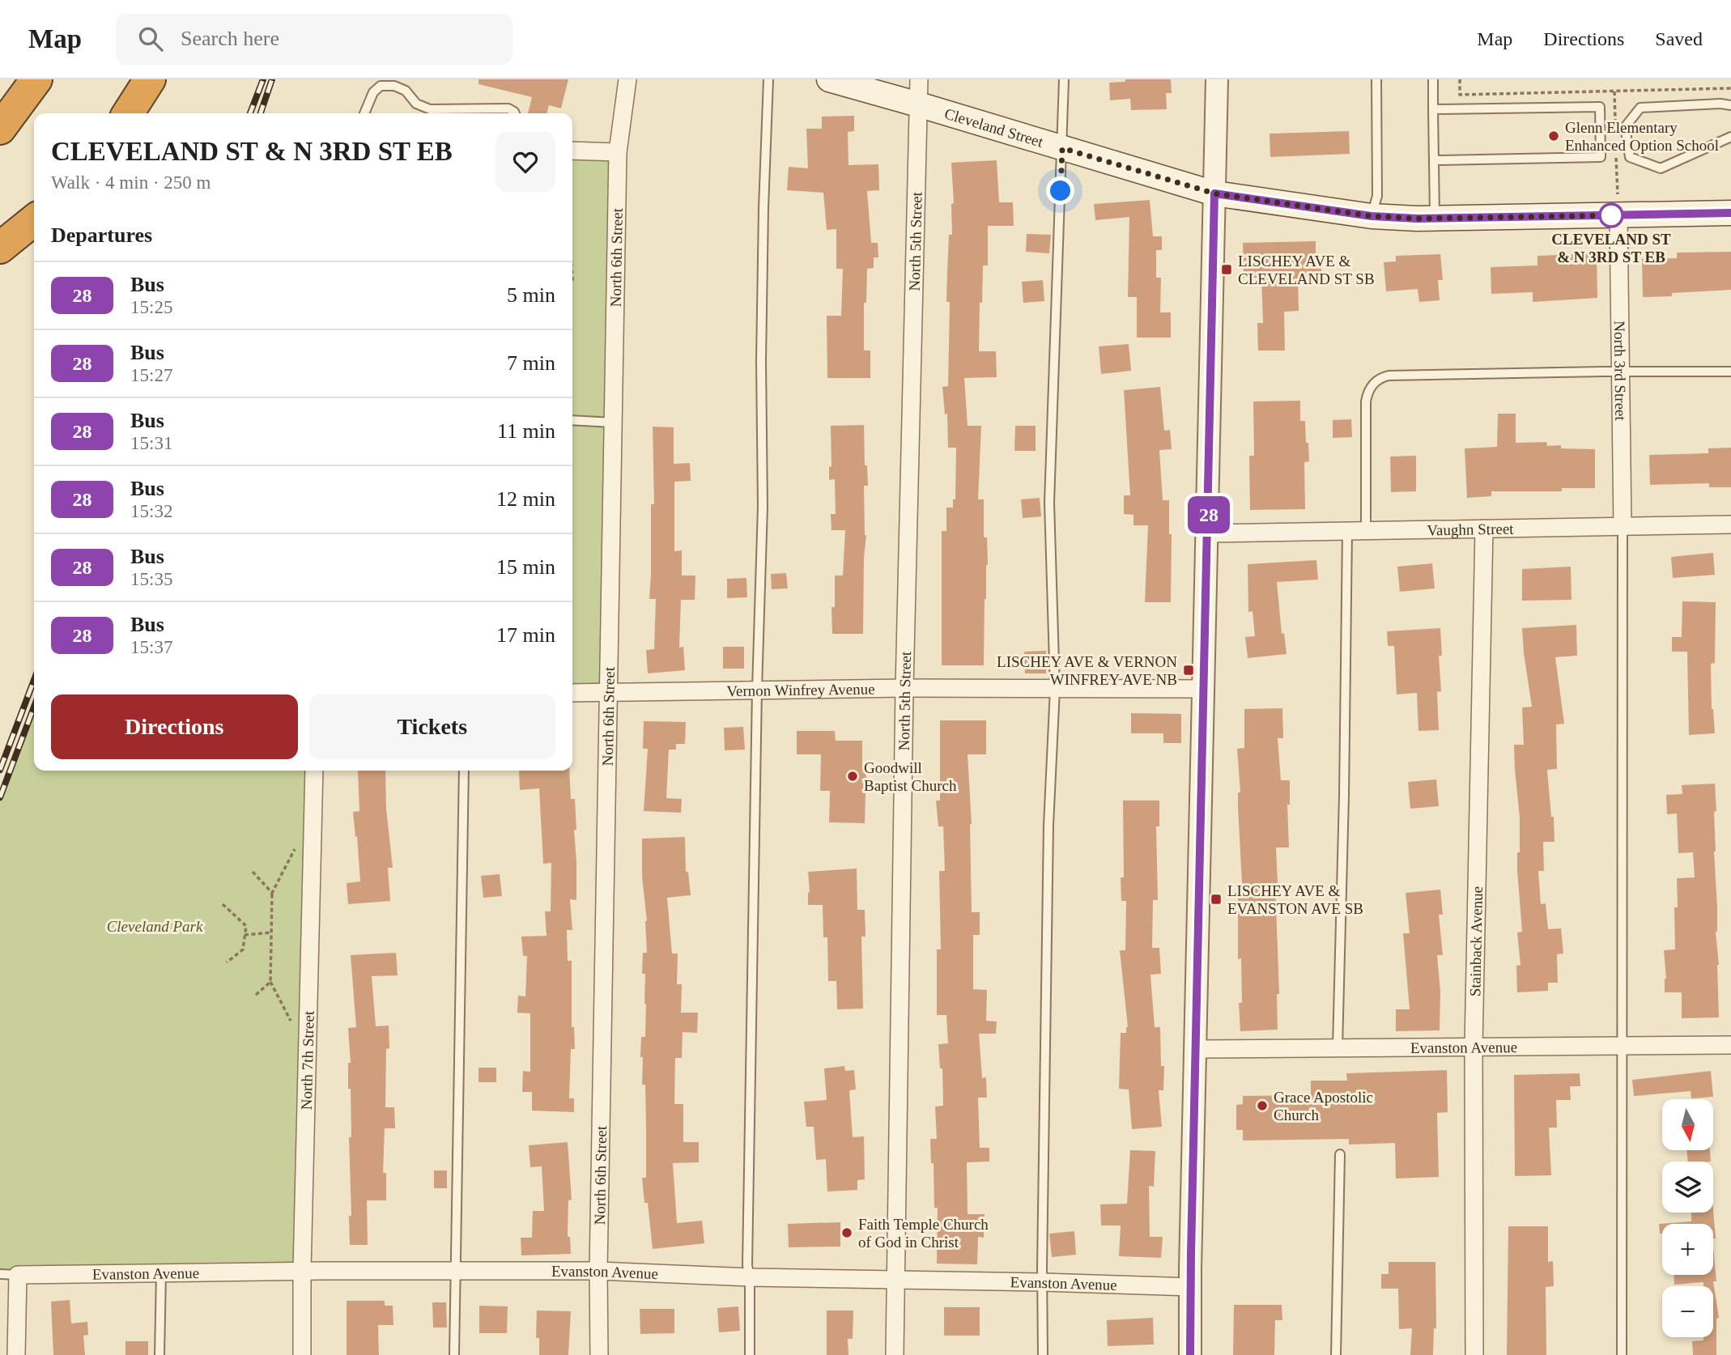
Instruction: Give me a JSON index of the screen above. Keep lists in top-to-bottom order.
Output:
{
  "streets": {
    "main road": ["Cleveland Street"],
    "street": [
      "North 5th Street",
      "North 6th Street",
      "North 3rd Street",
      "Vaughn Street",
      "Vernon Winfrey Avenue",
      "Stainback Avenue",
      "Evanston Avenue",
      "North 7th Street"
    ]
  },
  "crossings": [
    ["Cleveland Street", "North 5th Street"],
    ["Cleveland Street", "North 3rd Street"],
    ["North 5th Street", "Vernon Winfrey Avenue"],
    ["North 5th Street", "Evanston Avenue"],
    ["North 6th Street", "Vernon Winfrey Avenue"],
    ["North 6th Street", "Evanston Avenue"],
    ["North 3rd Street", "Vaughn Street"],
    ["Vaughn Street", "Stainback Avenue"],
    ["Stainback Avenue", "Evanston Avenue"],
    ["Evanston Avenue", "North 7th Street"]
  ],
  "parks": ["Cleveland Park"],
  "places": {
    "other": [
      "Glenn Elementary Enhanced Option School",
      "CLEVELAND ST & N 3RD ST EB",
      "Goodwill Baptist Church",
      "Grace Apostolic Church",
      "Faith Temple Church of God in Christ"
    ],
    "transit": ["LISCHEY AVE & CLEVELAND ST SB", "LISCHEY AVE & VERNON WINFREY AVE NB", "LISCHEY AVE & EVANSTON AVE SB"]
  },
  "lines": ["bus line 28"],
  "north": "bottom",
  "page": {
    "header": "Map",
    "search": "Search here",
    "nav": ["Map", "Directions", "Saved"],
    "on_map": "28",
    "heading": [
      ["CLEVELAND ST & N 3RD ST EB", "Walk · 4 min · 250 m"],
      "Departures"
    ],
    "list": [
      {
        "mark": "28",
        "name": "Bus",
        "note": "15:25",
        "value": "5 min"
      },
      {
        "mark": "28",
        "name": "Bus",
        "note": "15:27",
        "value": "7 min"
      },
      {
        "mark": "28",
        "name": "Bus",
        "note": "15:31",
        "value": "11 min"
      },
      {
        "mark": "28",
        "name": "Bus",
        "note": "15:32",
        "value": "12 min"
      },
      {
        "mark": "28",
        "name": "Bus",
        "note": "15:35",
        "value": "15 min"
      },
      {
        "mark": "28",
        "name": "Bus",
        "note": "15:37",
        "value": "17 min"
      }
    ],
    "buttons": ["Directions", "Tickets"],
    "map_buttons": ["+", "−"]
  }
}
